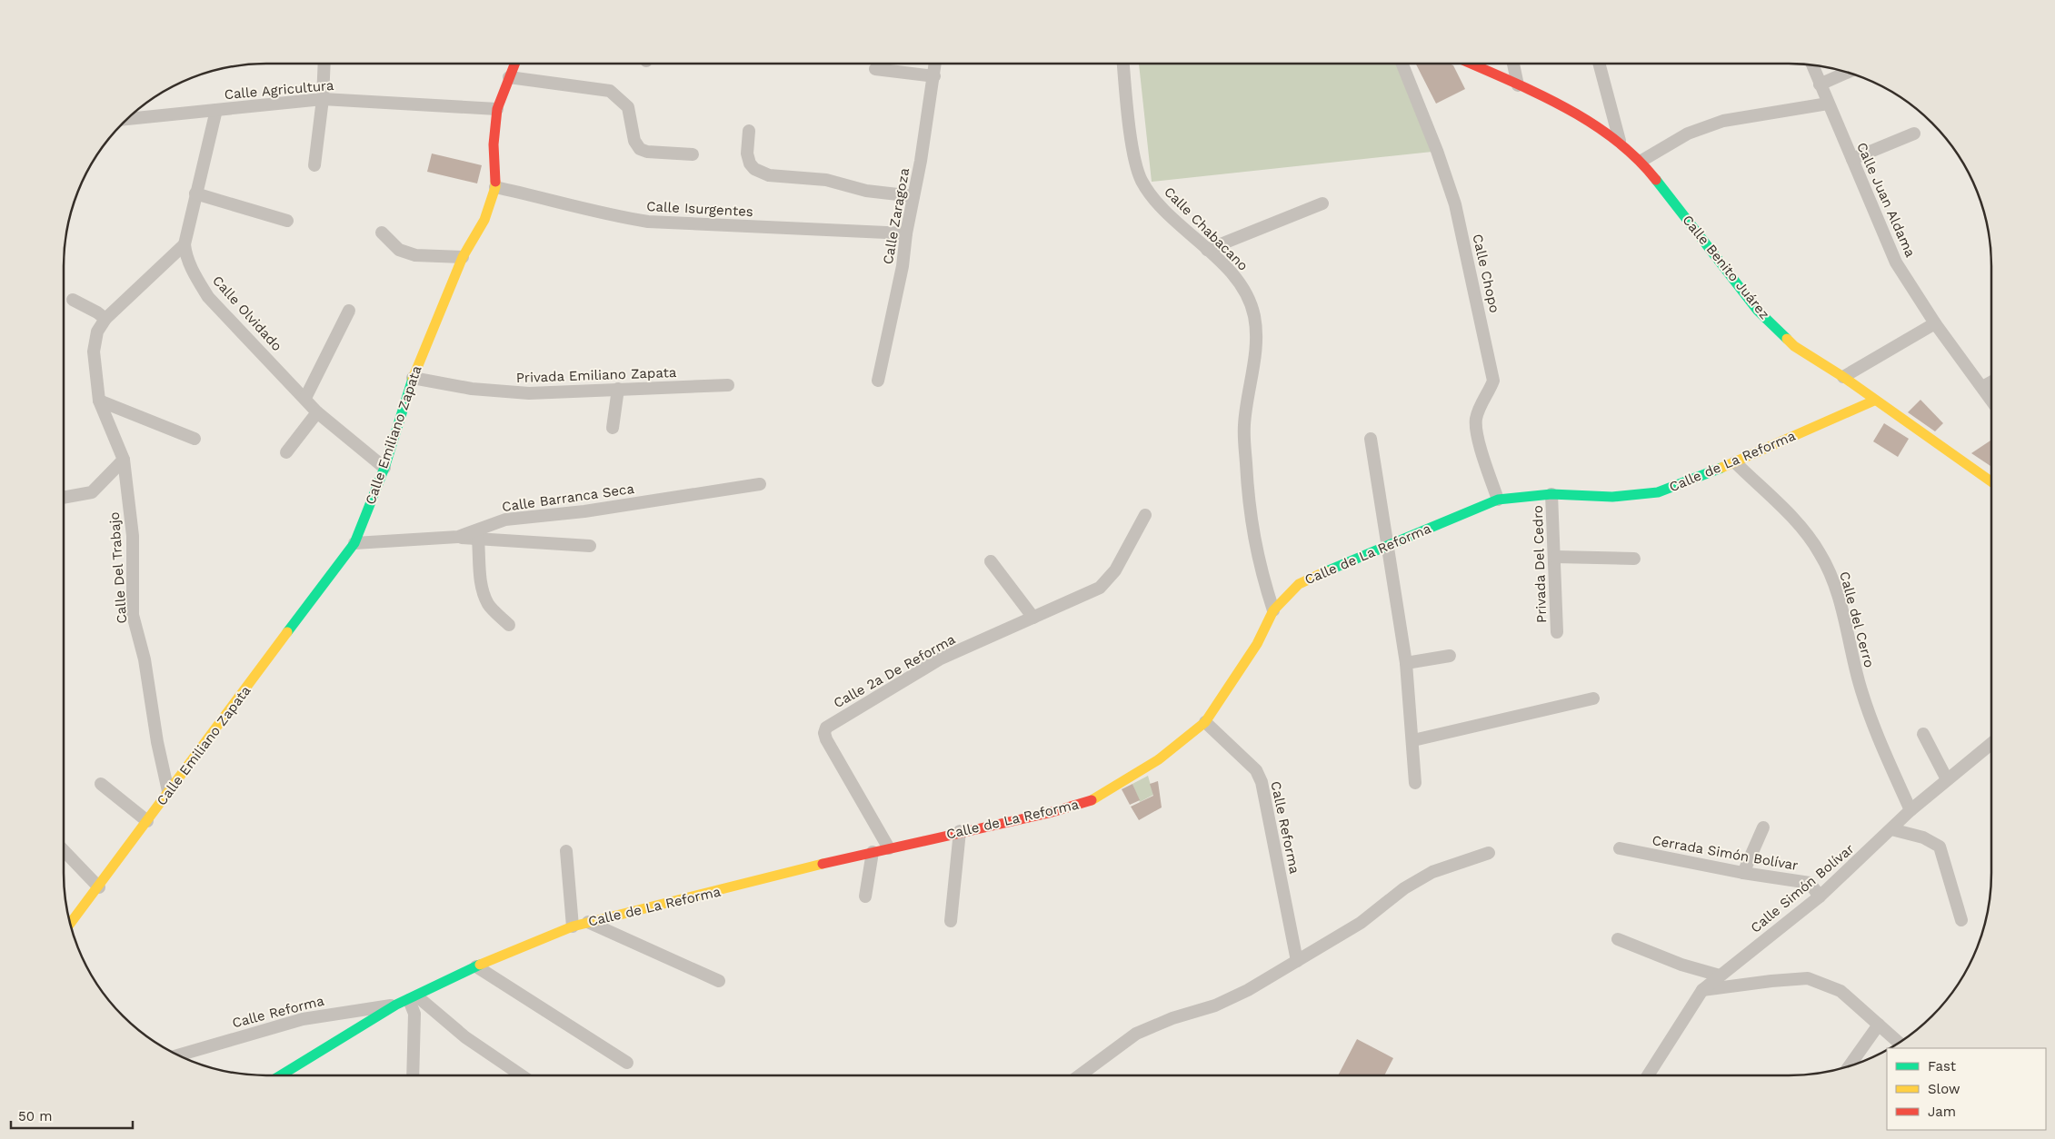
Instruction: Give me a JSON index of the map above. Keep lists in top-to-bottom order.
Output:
{
  "streets": {
    "street": [
      "Calle Agricultura",
      "Calle Juan Aldama",
      "Calle Isurgentes",
      "Calle Zaragoza",
      "Calle Chabacano",
      "Calle Benito Juárez",
      "Calle Chopo",
      "Calle Olvidado",
      "Privada Emiliano Zapata",
      "Calle Emiliano Zapata",
      "Calle de La Reforma",
      "Calle Barranca Seca",
      "Privada Del Cedro",
      "Calle Del Trabajo",
      "Calle del Cerro",
      "Calle 2a De Reforma",
      "Calle Reforma",
      "Cerrada Simón Bolívar",
      "Calle Simón Bolívar"
    ]
  },
  "crossings": [
    ["Calle Agricultura", "Calle Emiliano Zapata"],
    ["Calle Isurgentes", "Calle Zaragoza"],
    ["Calle Isurgentes", "Calle Emiliano Zapata"],
    ["Calle Chabacano", "Calle de La Reforma"],
    ["Calle Benito Juárez", "Calle de La Reforma"],
    ["Calle Chopo", "Calle de La Reforma"],
    ["Calle Olvidado", "Calle Emiliano Zapata"],
    ["Calle Olvidado", "Calle Del Trabajo"],
    ["Privada Emiliano Zapata", "Calle Emiliano Zapata"],
    ["Calle Emiliano Zapata", "Calle Barranca Seca"],
    ["Calle Emiliano Zapata", "Calle Del Trabajo"],
    ["Calle de La Reforma", "Privada Del Cedro"],
    ["Calle de La Reforma", "Calle del Cerro"],
    ["Calle de La Reforma", "Calle 2a De Reforma"],
    ["Calle de La Reforma", "Calle Reforma"],
    ["Calle del Cerro", "Calle Simón Bolívar"],
    ["Cerrada Simón Bolívar", "Calle Simón Bolívar"]
  ],
  "legend": ["Fast", "Slow", "Jam"],
  "scale_bar": "50 m"
}
